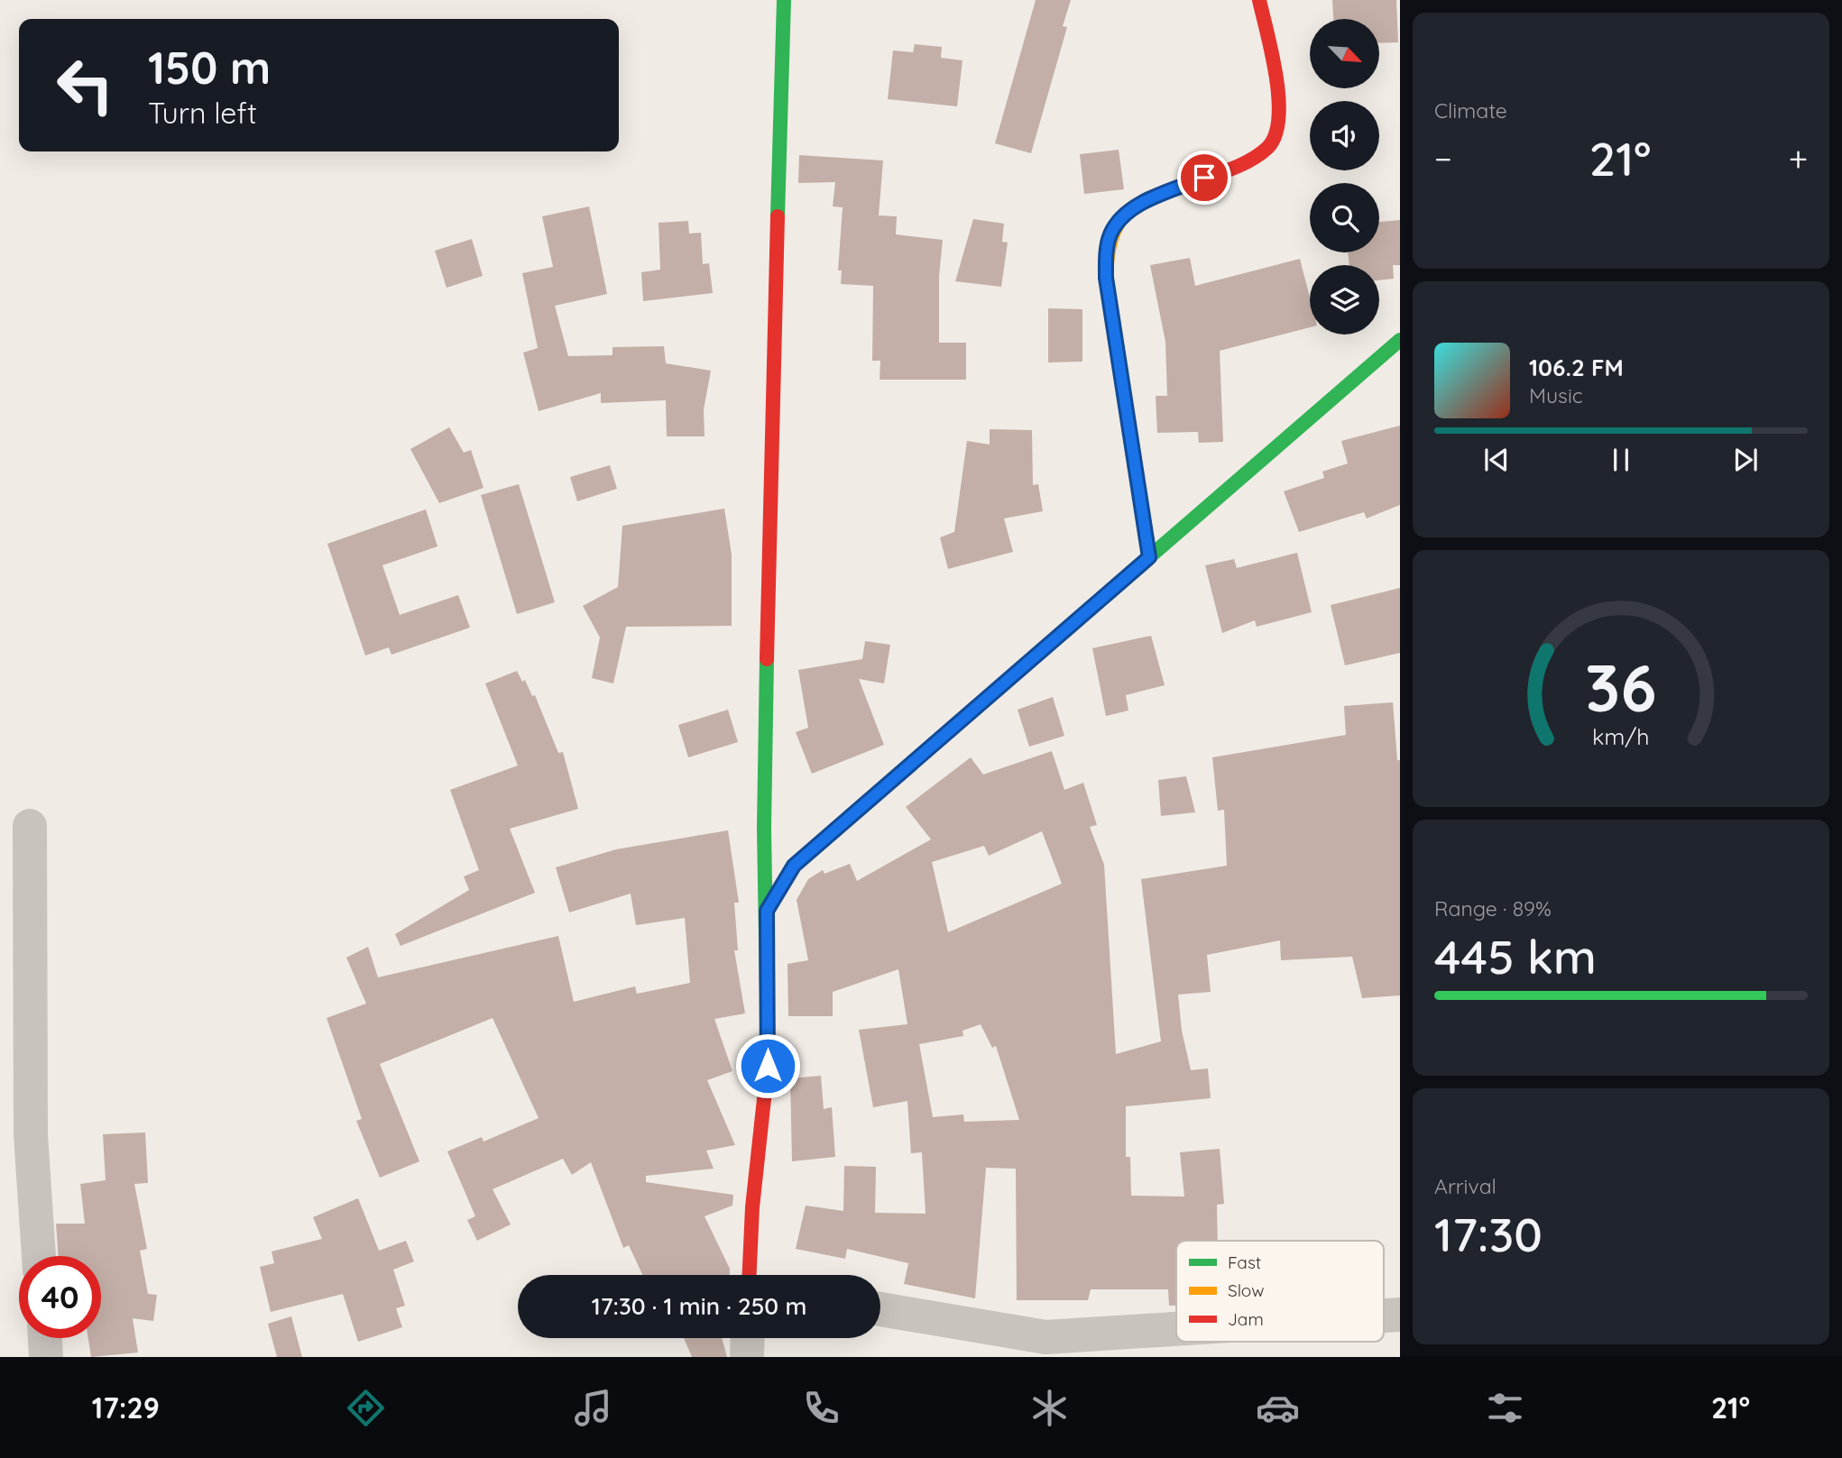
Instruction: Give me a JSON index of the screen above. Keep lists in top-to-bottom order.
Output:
{
  "legend": ["Fast", "Slow", "Jam"],
  "north": "bottom right",
  "page": {
    "tile": [
      "Climate",
      ["Range · 89%", "445 km"],
      ["Arrival", "17:30"]
    ],
    "turn": ["150 m", "Turn left"],
    "heat": ["−", "21°", "+"],
    "song": ["106.2 FM", "Music"],
    "limit": "40",
    "trip": "17:30 · 1 min · 250 m",
    "tabs": ["17:29", "21°"],
    "gauge": ["36", "km/h"]
  }
}
